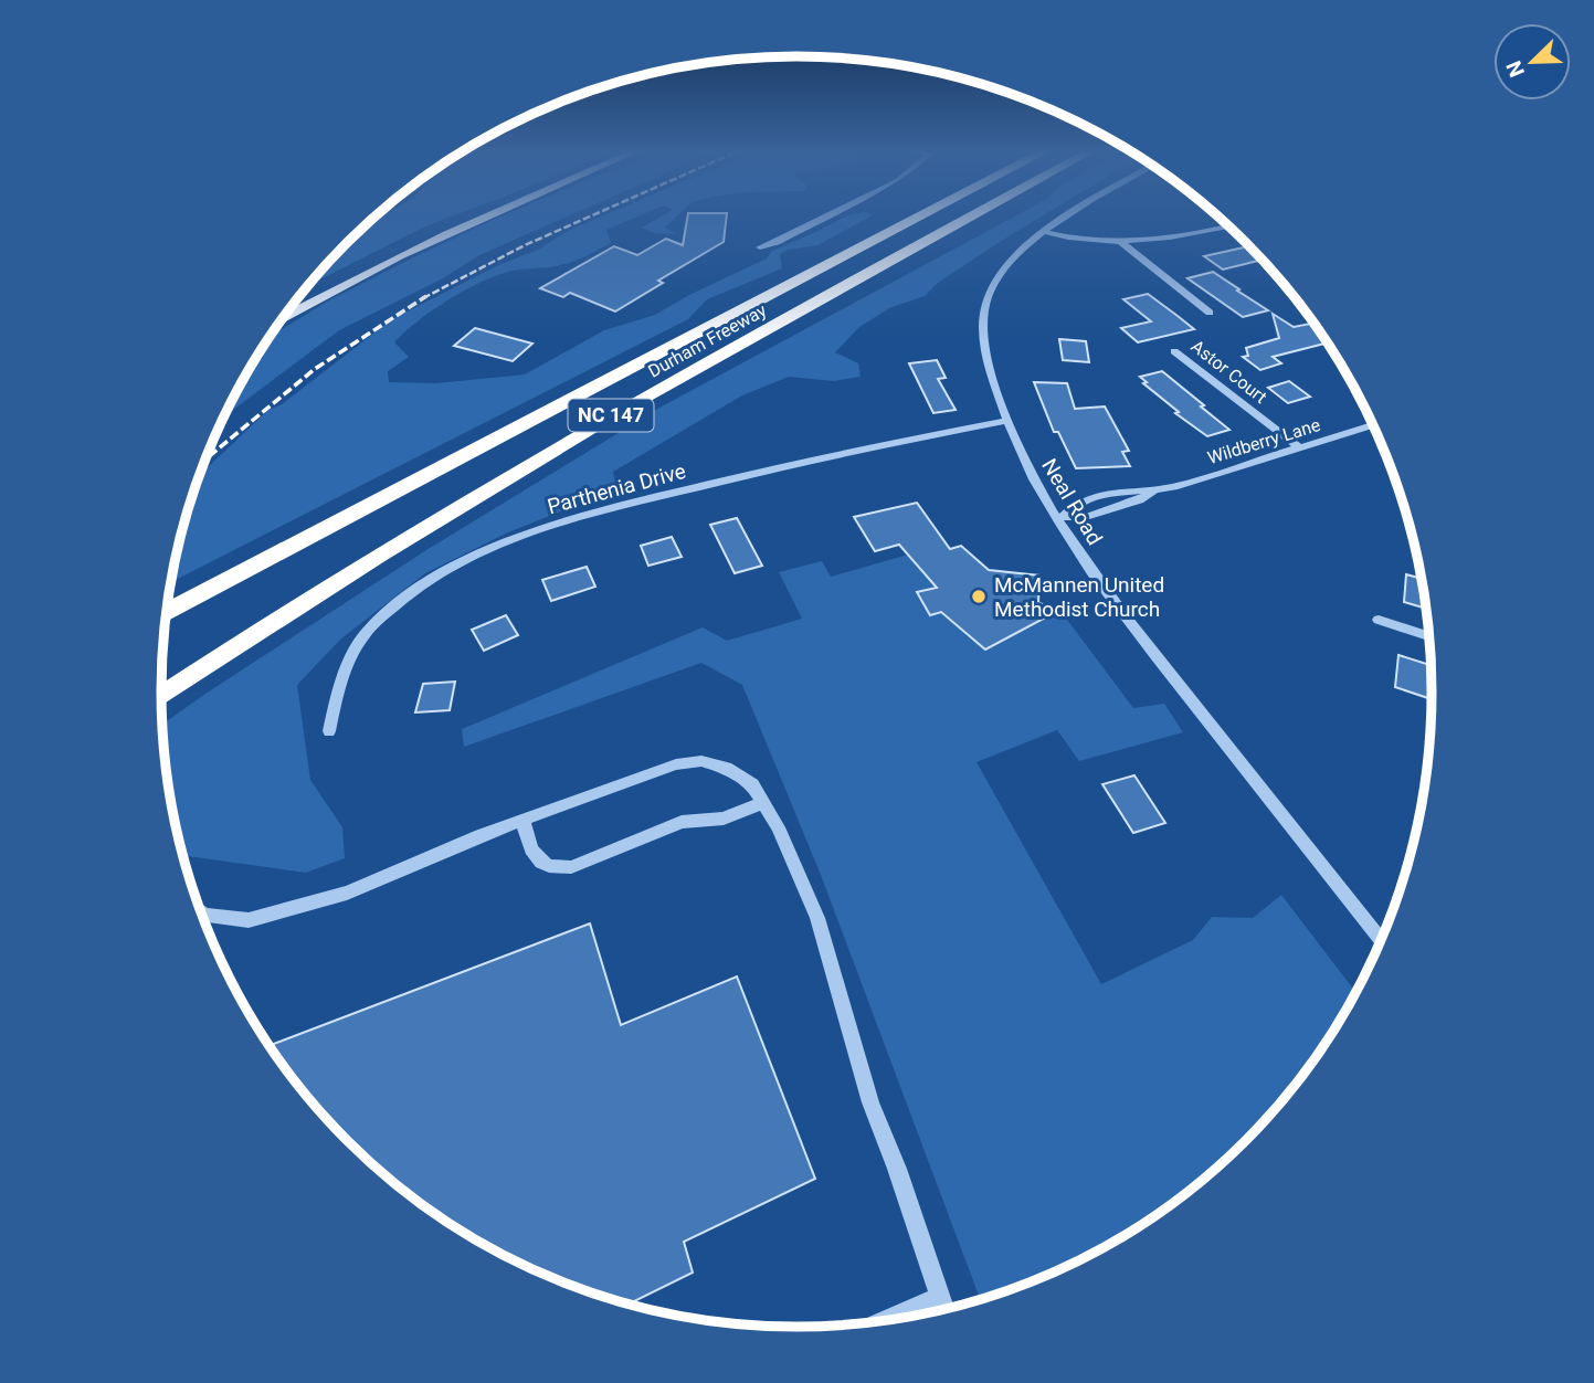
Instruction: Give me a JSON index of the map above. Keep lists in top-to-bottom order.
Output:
{
  "streets": {
    "highway": ["Durham Freeway", "NC 147"],
    "street": [
      "Astor Court",
      "Wildberry Lane",
      "Parthenia Drive",
      "Neal Road"
    ]
  },
  "crossings": [
    ["Astor Court", "Wildberry Lane"],
    ["Wildberry Lane", "Neal Road"],
    ["Parthenia Drive", "Neal Road"]
  ],
  "places": ["McMannen United Methodist Church"],
  "north": "bottom left"
}
